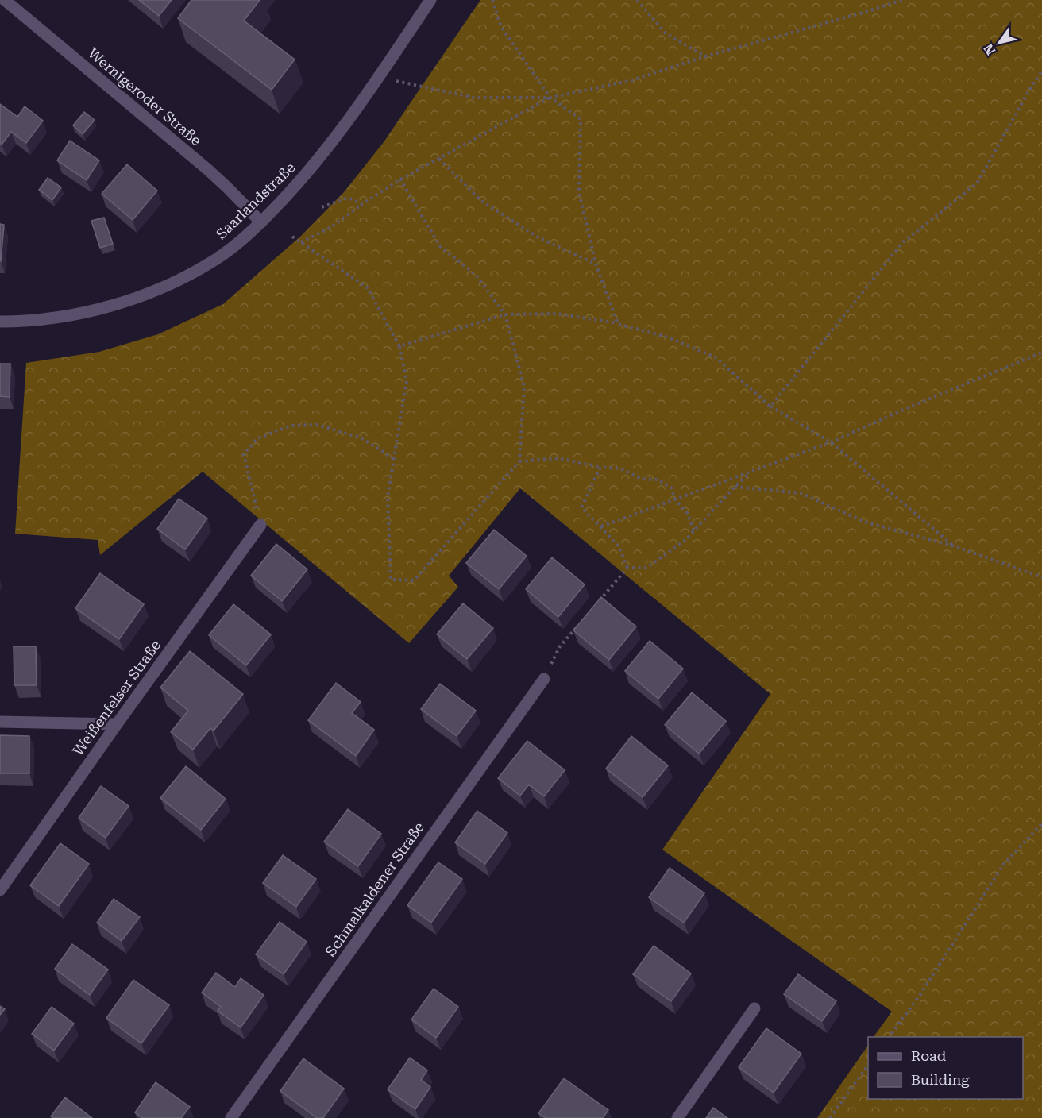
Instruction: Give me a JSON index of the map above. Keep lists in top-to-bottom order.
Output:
{
  "streets": {
    "street": [
      "Wernigeroder Straße",
      "Saarlandstraße",
      "Weißenfelser Straße",
      "Schmalkaldener Straße"
    ]
  },
  "crossings": [
    ["Wernigeroder Straße", "Saarlandstraße"]
  ],
  "legend": ["Road", "Building"],
  "north": "bottom left"
}
